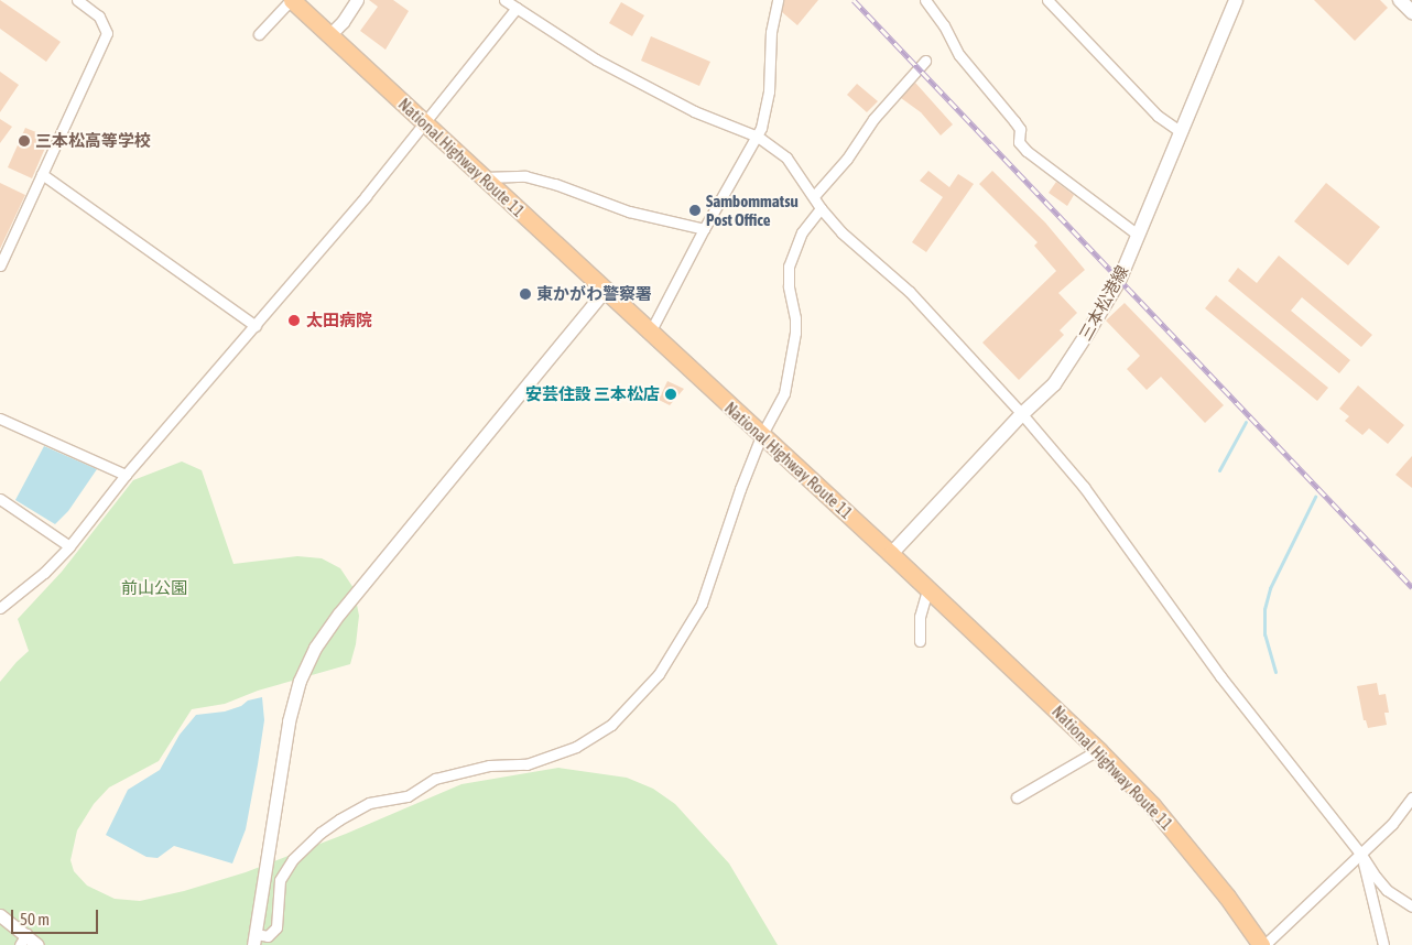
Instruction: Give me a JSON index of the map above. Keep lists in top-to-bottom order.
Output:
{
  "streets": {
    "highway": ["National Highway Route 11"],
    "main road": ["三本松港線"]
  },
  "crossings": [
    ["National Highway Route 11", "三本松港線"]
  ],
  "parks": ["前山公園"],
  "places": [
    "三本松高等学校",
    "Sambommatsu Post Office",
    "東かがわ警察署",
    "太田病院",
    "安芸住設 三本松店"
  ],
  "scale_bar": "50 m"
}
